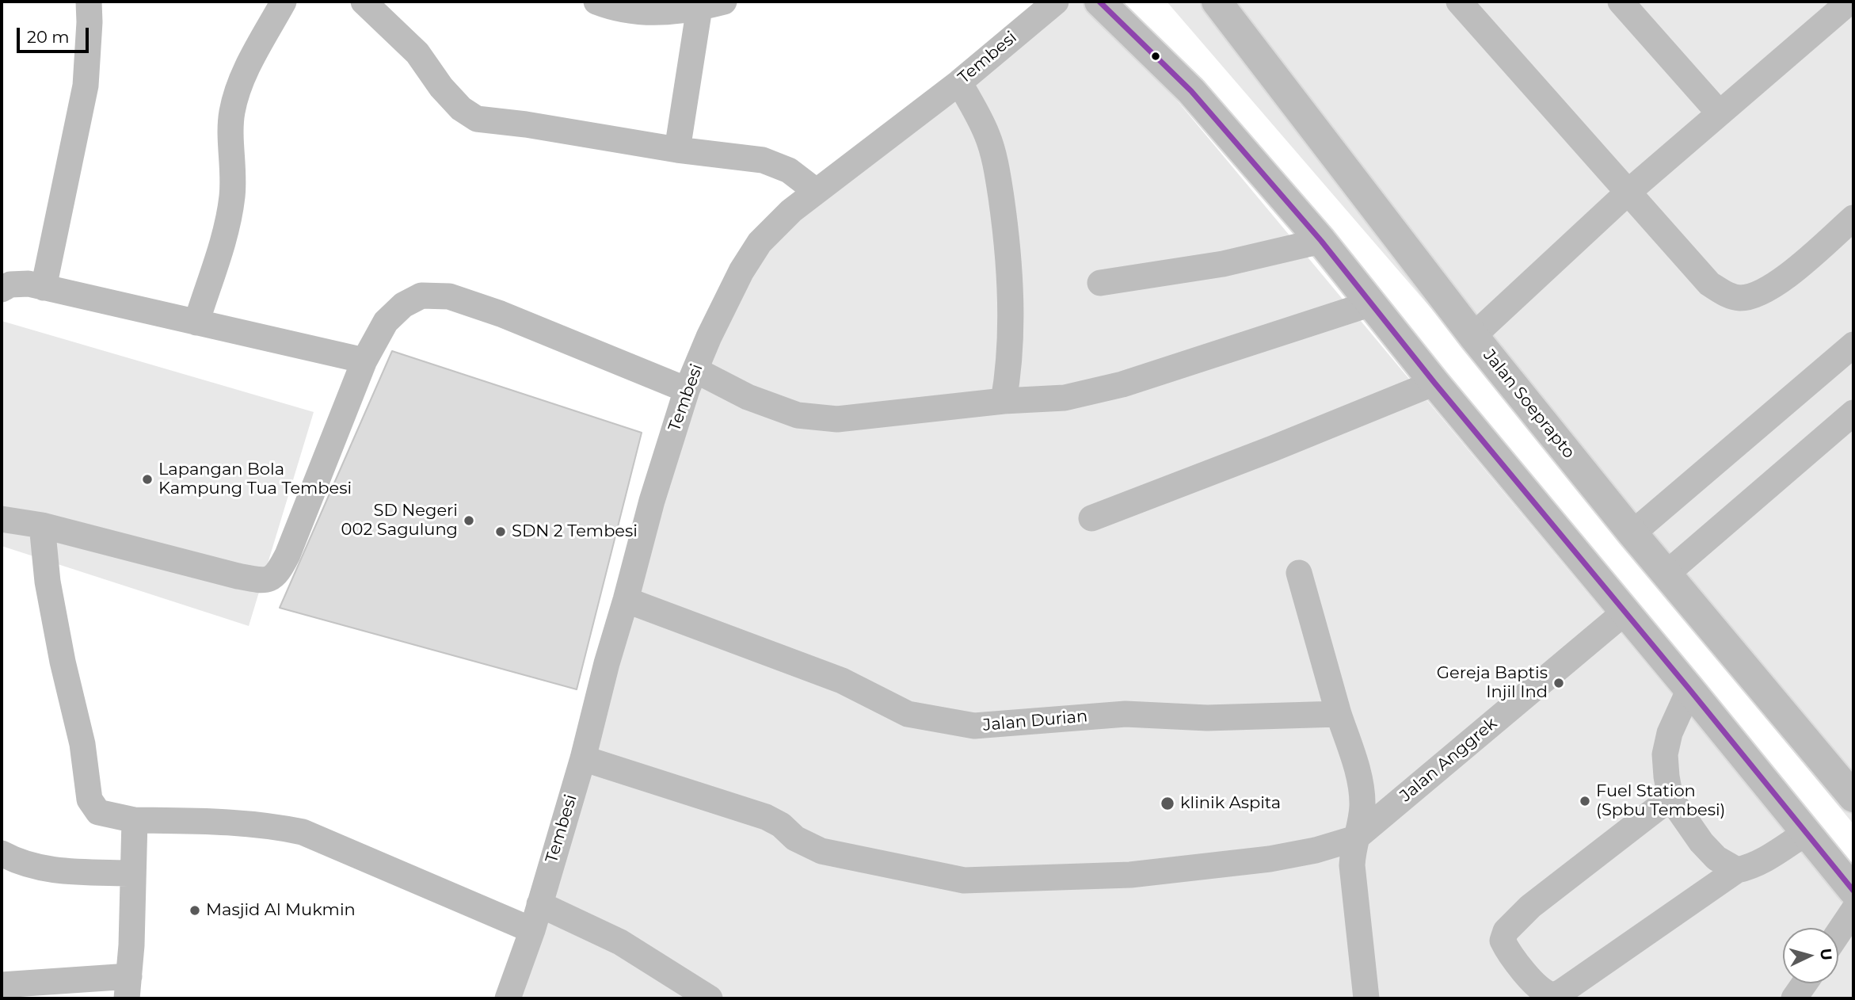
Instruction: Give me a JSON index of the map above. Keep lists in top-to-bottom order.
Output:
{
  "streets": {
    "highway": ["Jalan Soeprapto"],
    "street": ["Tembesi", "Jalan Durian", "Jalan Anggrek"]
  },
  "crossings": [
    ["Tembesi", "Jalan Durian"],
    ["Tembesi", "Jalan Anggrek"]
  ],
  "places": [
    "Lapangan Bola Kampung Tua Tembesi",
    "SD Negeri 002 Sagulung",
    "SDN 2 Tembesi",
    "Gereja Baptis Injil Ind",
    "Fuel Station (Spbu Tembesi)",
    "klinik Aspita",
    "Masjid Al Mukmin"
  ],
  "scale_bar": "20 m",
  "north": "right"
}
